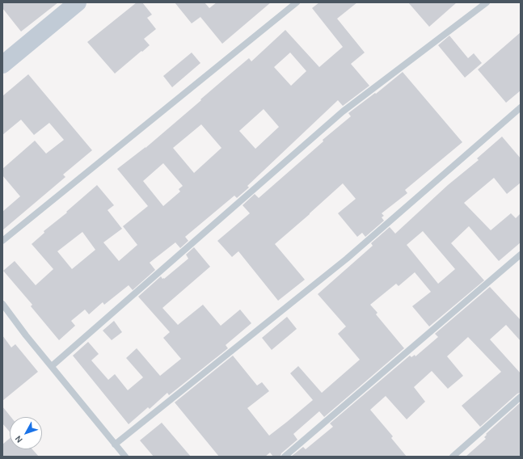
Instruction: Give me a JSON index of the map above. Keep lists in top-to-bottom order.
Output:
{
  "north": "bottom left"
}
